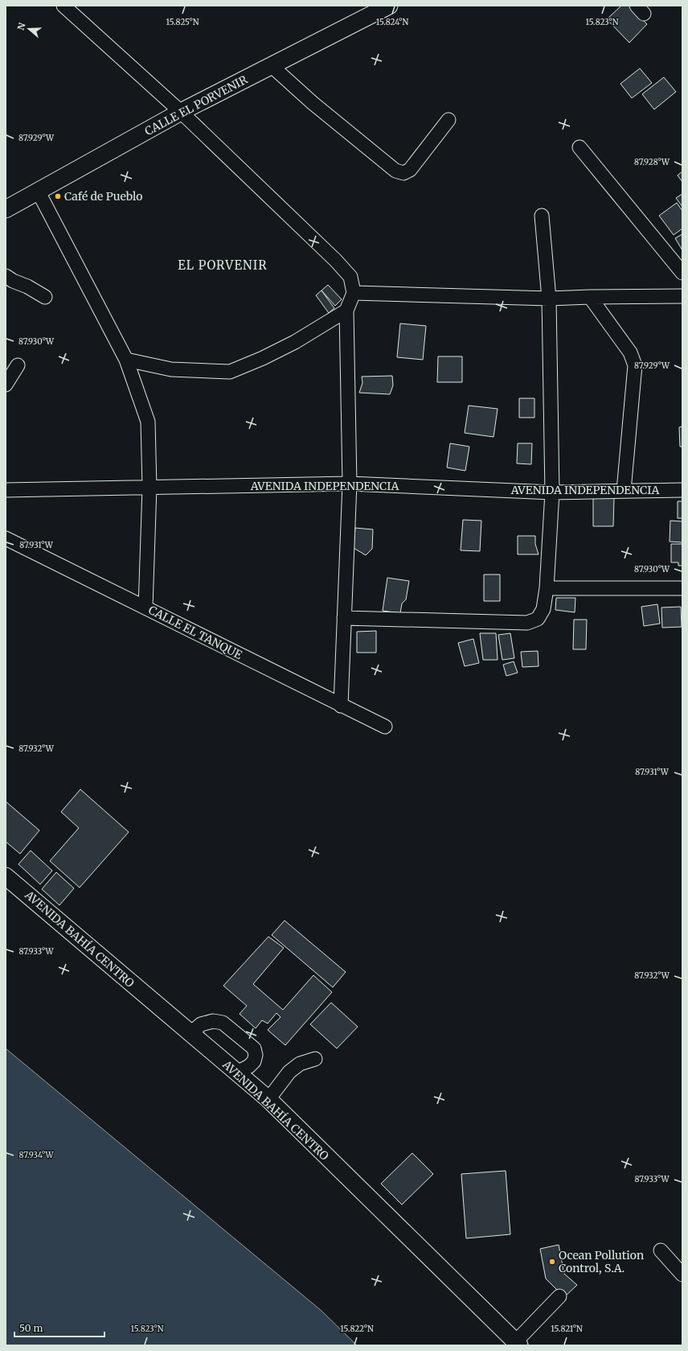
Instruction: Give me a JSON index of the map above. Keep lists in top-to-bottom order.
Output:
{
  "streets": {
    "main road": ["CALLE EL PORVENIR", "AVENIDA BAHÍA CENTRO"],
    "street": ["AVENIDA INDEPENDENCIA", "CALLE EL TANQUE"]
  },
  "districts": ["EL PORVENIR"],
  "places": ["Café de Pueblo", "Ocean Pollution Control, S.A."],
  "scale_bar": "50 m",
  "north": "left",
  "coordinates": [
    "15.825°N",
    "15.824°N",
    "15.823°N",
    "87.929°W",
    "87.928°W",
    "87.930°W",
    "87.931°W",
    "87.932°W",
    "87.933°W",
    "87.934°W",
    "15.822°N",
    "15.821°N"
  ]
}
